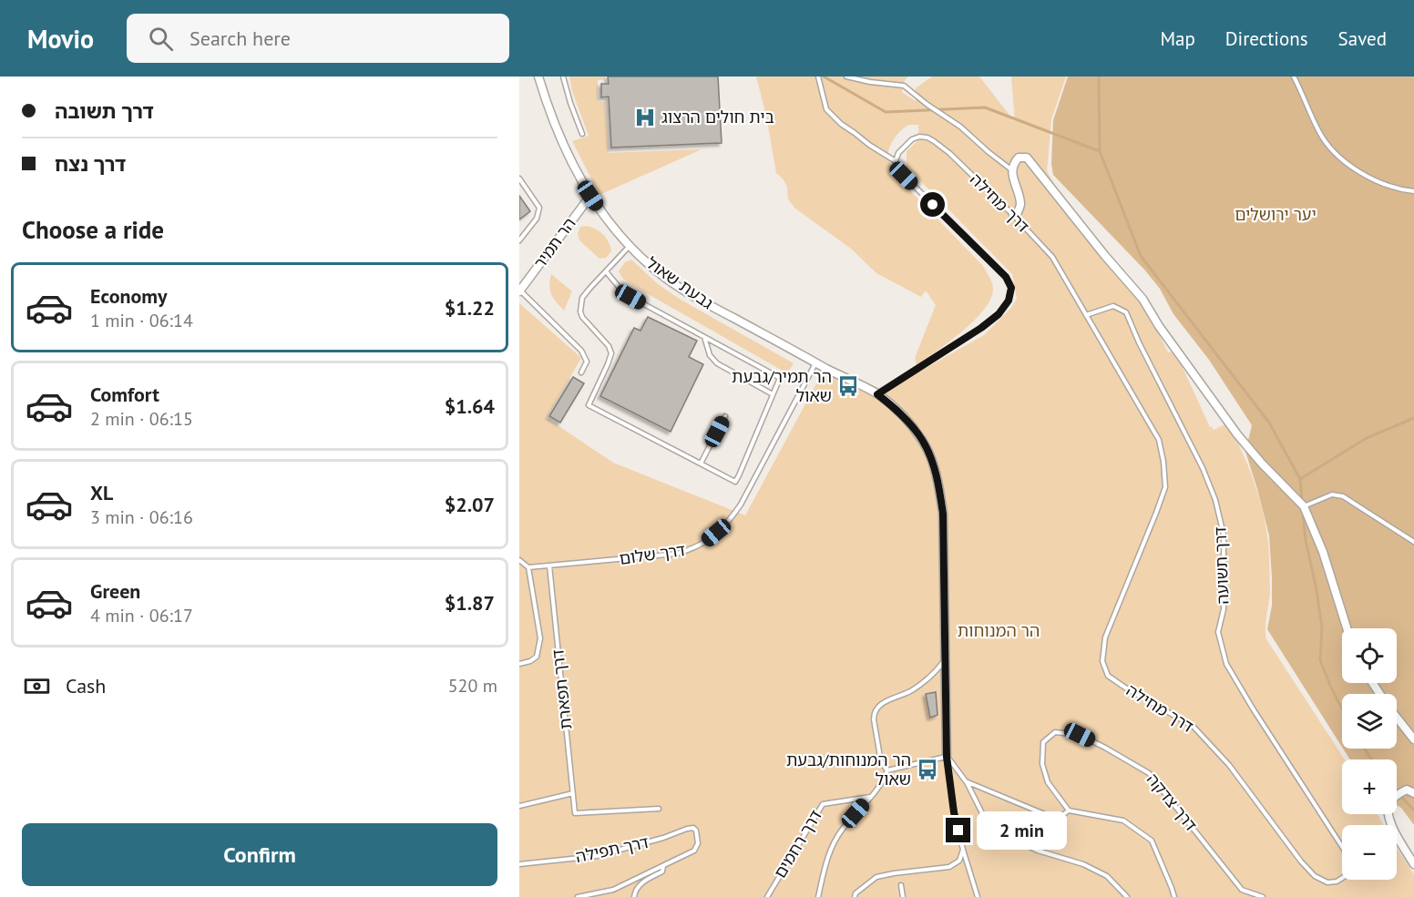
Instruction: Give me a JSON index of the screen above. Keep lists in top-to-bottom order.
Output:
{
  "streets": {
    "street": ["הר תמיר", "גבעת שאול"],
    "lane": [
      "דרך מחילה",
      "דרך שלום",
      "דרך תשועה",
      "דרך תפארת",
      "דרך צדקה",
      "דרך רחמים",
      "דרך תפילה"
    ]
  },
  "crossings": [
    ["דרך מחילה", "דרך תשועה"],
    ["הר תמיר", "גבעת שאול"],
    ["גבעת שאול", "דרך שלום"],
    ["דרך שלום", "דרך תפארת"]
  ],
  "parks": ["יער ירושלים", "הר המנוחות"],
  "places": {
    "hospital": ["בית חולים הרצוג"],
    "bus stop": ["הר תמיר/גבעת שאול", "הר המנוחות/גבעת שאול"]
  },
  "page": {
    "header": "Movio",
    "search": "Search here",
    "nav": ["Map", "Directions", "Saved"],
    "banner": ["דרך תשובה", "דרך נצח"],
    "heading": "Choose a ride",
    "list": [
      {
        "name": "Economy",
        "note": "1 min · 06:14",
        "value": "$1.22"
      },
      {
        "name": "Comfort",
        "note": "2 min · 06:15",
        "value": "$1.64"
      },
      {
        "name": "XL",
        "note": "3 min · 06:16",
        "value": "$2.07"
      },
      {
        "name": "Green",
        "note": "4 min · 06:17",
        "value": "$1.87"
      }
    ],
    "map_buttons": ["+", "−"],
    "pay": ["Cash", "520 m"],
    "bubble": "2 min",
    "buttons": "Confirm"
  }
}
